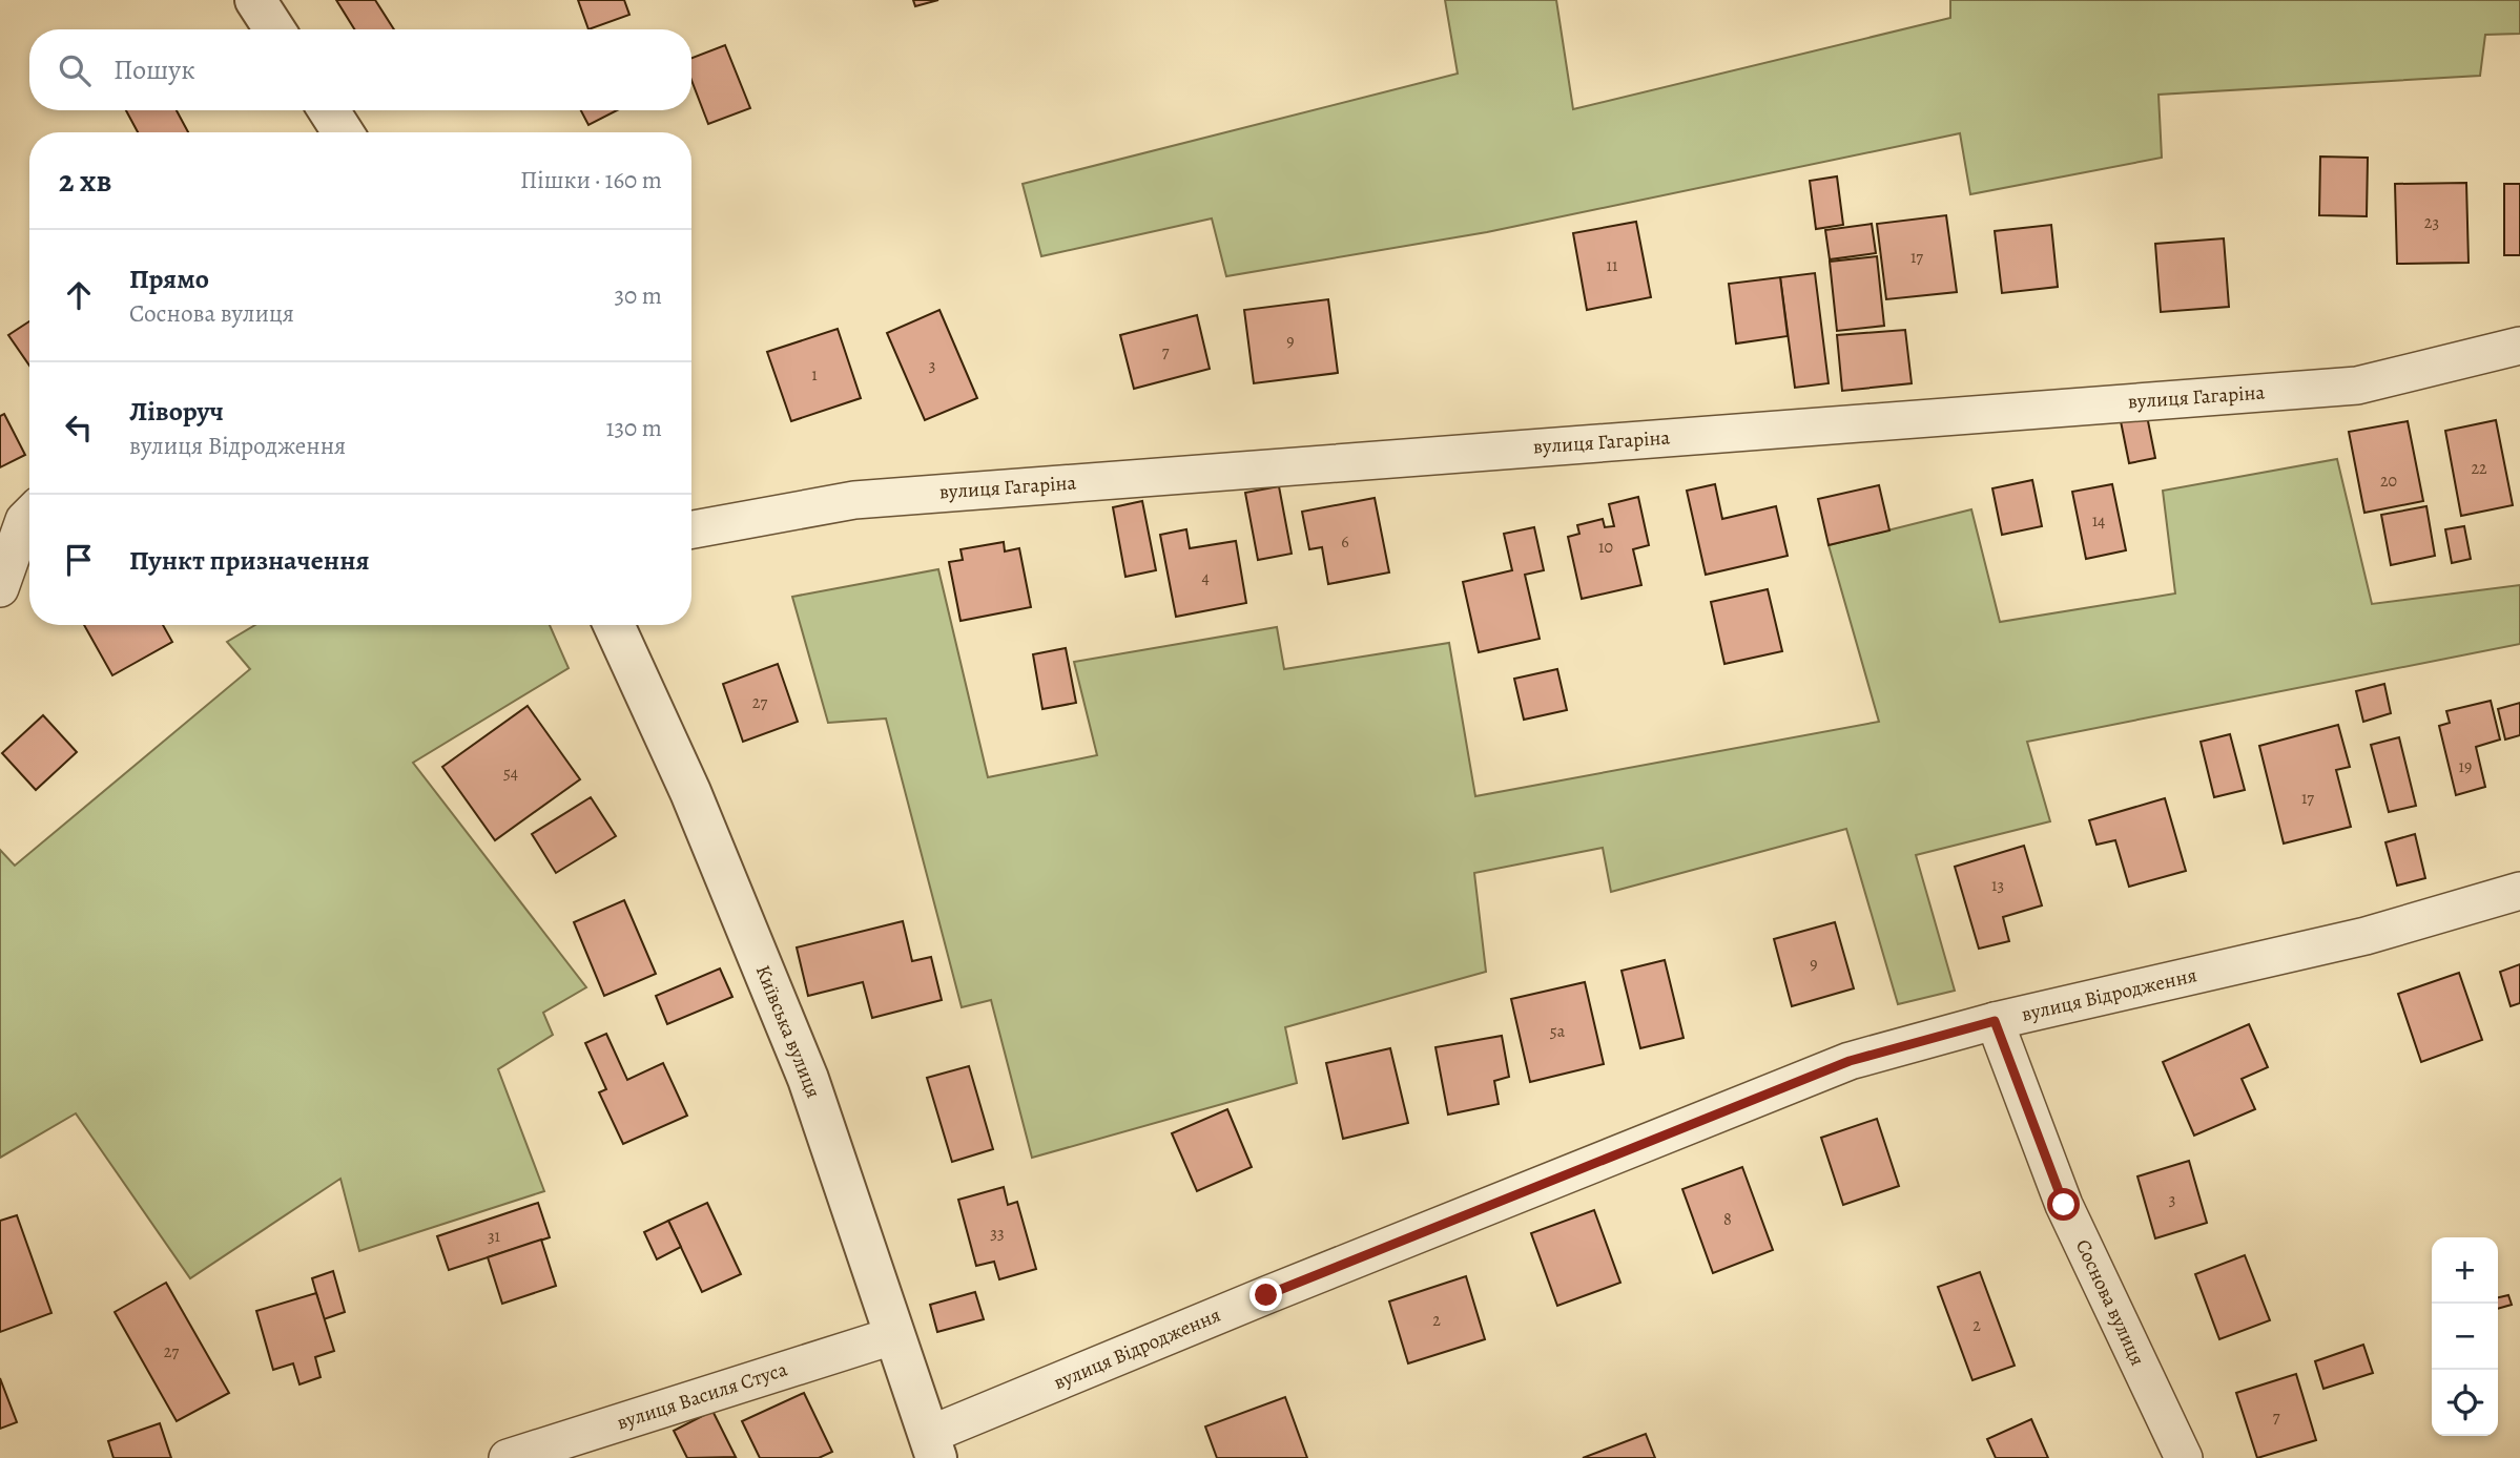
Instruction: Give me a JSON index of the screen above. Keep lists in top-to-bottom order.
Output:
{
  "streets": {
    "street": [
      "вулиця Гагаріна",
      "вулиця Відродження",
      "Київська вулиця",
      "Соснова вулиця",
      "вулиця Василя Стуса"
    ]
  },
  "crossings": [
    ["вулиця Відродження", "Київська вулиця"],
    ["вулиця Відродження", "Соснова вулиця"],
    ["Київська вулиця", "вулиця Василя Стуса"]
  ],
  "house_numbers": [
    "23",
    "17",
    "11",
    "9",
    "7",
    "3",
    "1",
    "22",
    "20",
    "14",
    "6",
    "10",
    "4",
    "27",
    "19",
    "54",
    "17",
    "13",
    "9",
    "5а",
    "3",
    "8",
    "33",
    "31",
    "2",
    "2",
    "27",
    "7"
  ],
  "page": {
    "search": "Пошук",
    "heading": ["2 хв", "Пішки · 160 m"],
    "list": [
      ["Прямо", "Соснова вулиця", "30 m"],
      ["Ліворуч", "вулиця Відродження", "130 m"],
      "Пункт призначення"
    ],
    "map_buttons": ["+", "−"]
  }
}
